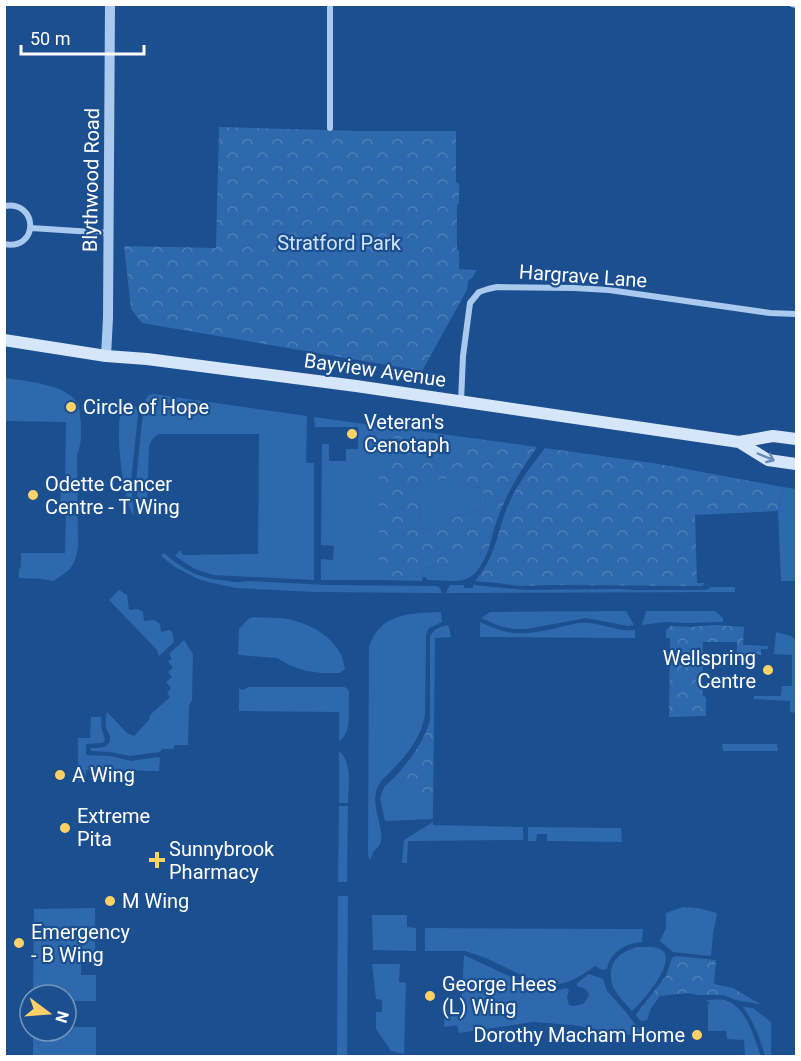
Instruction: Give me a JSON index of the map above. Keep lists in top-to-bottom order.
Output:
{
  "streets": {
    "main road": ["Bayview Avenue"],
    "street": ["Blythwood Road", "Hargrave Lane"]
  },
  "crossings": [
    ["Blythwood Road", "Bayview Avenue"],
    ["Hargrave Lane", "Bayview Avenue"]
  ],
  "parks": ["Stratford Park"],
  "places": {
    "other": [
      "Circle of Hope",
      "Veteran's Cenotaph",
      "Odette Cancer Centre - T Wing",
      "Wellspring Centre",
      "A Wing",
      "Extreme Pita",
      "M Wing",
      "Emergency - B Wing",
      "George Hees (L) Wing",
      "Dorothy Macham Home"
    ],
    "health": ["Sunnybrook Pharmacy"]
  },
  "scale_bar": "50 m",
  "north": "right"
}
